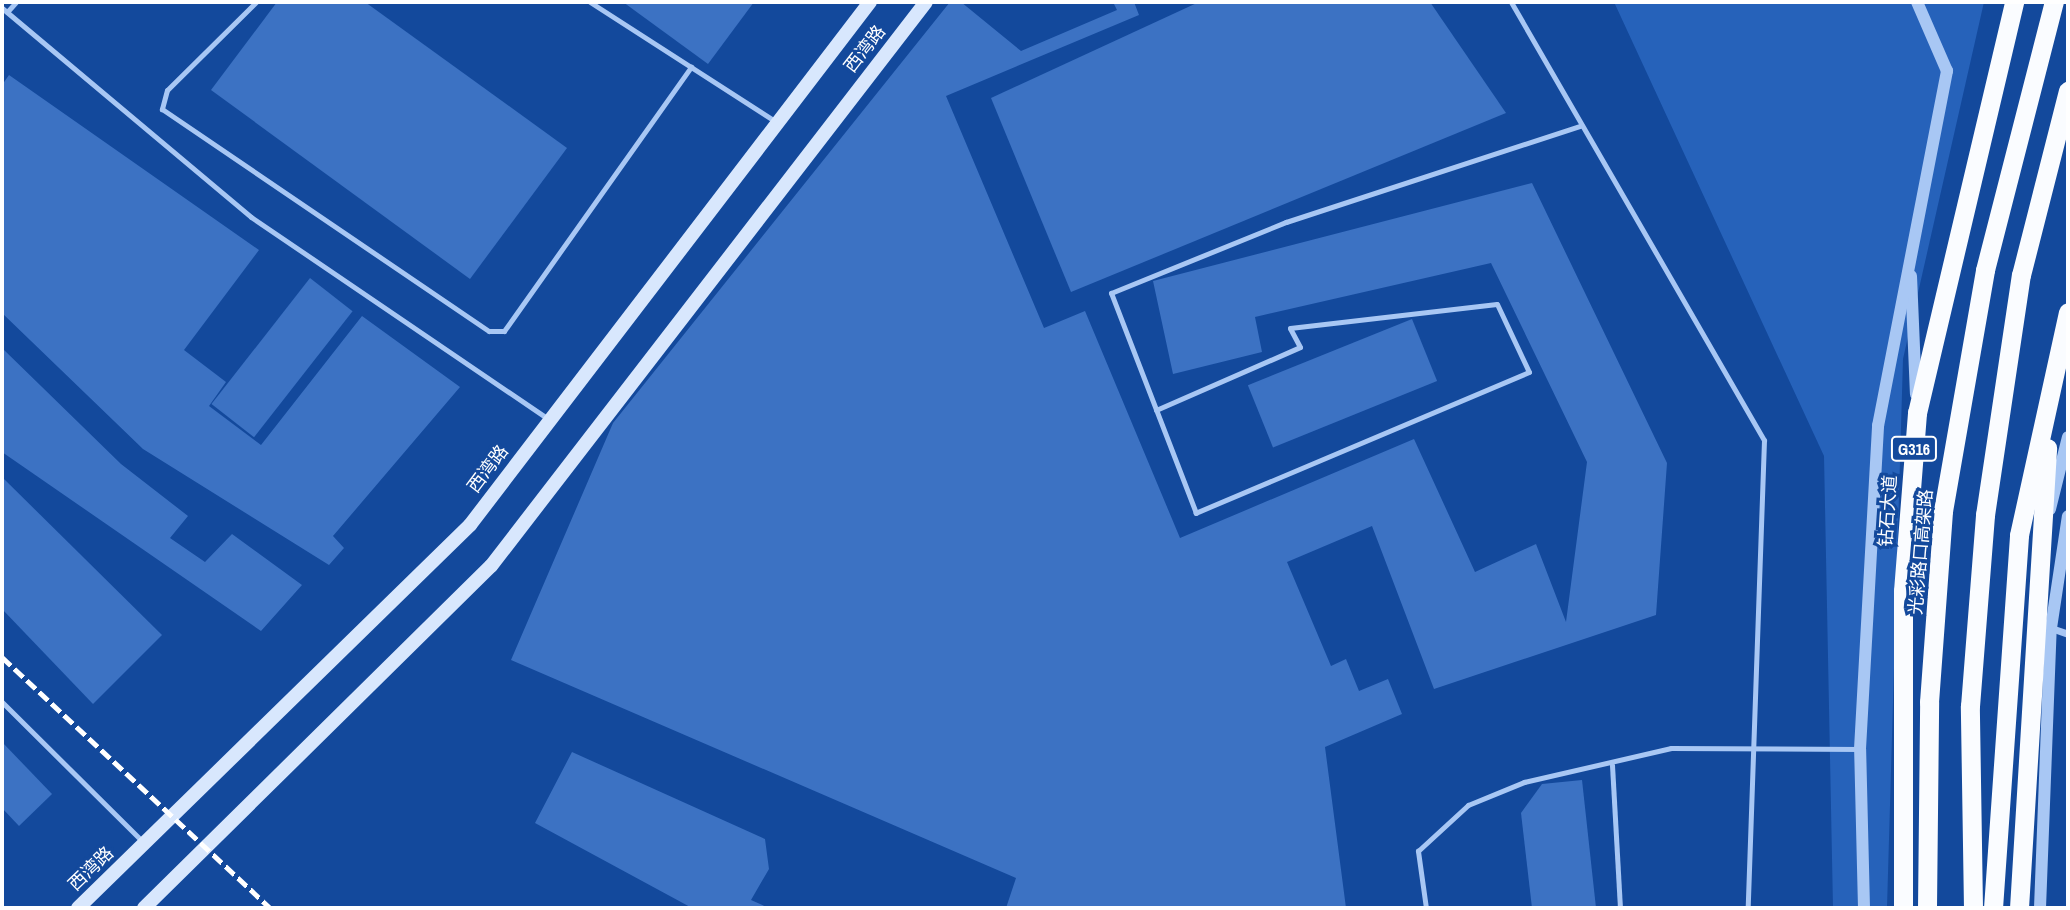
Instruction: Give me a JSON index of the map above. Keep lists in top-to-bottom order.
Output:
{
  "streets": {
    "highway": ["G316", "钻石大道", "光彩路口高架路"],
    "main road": ["西湾路"]
  }
}
